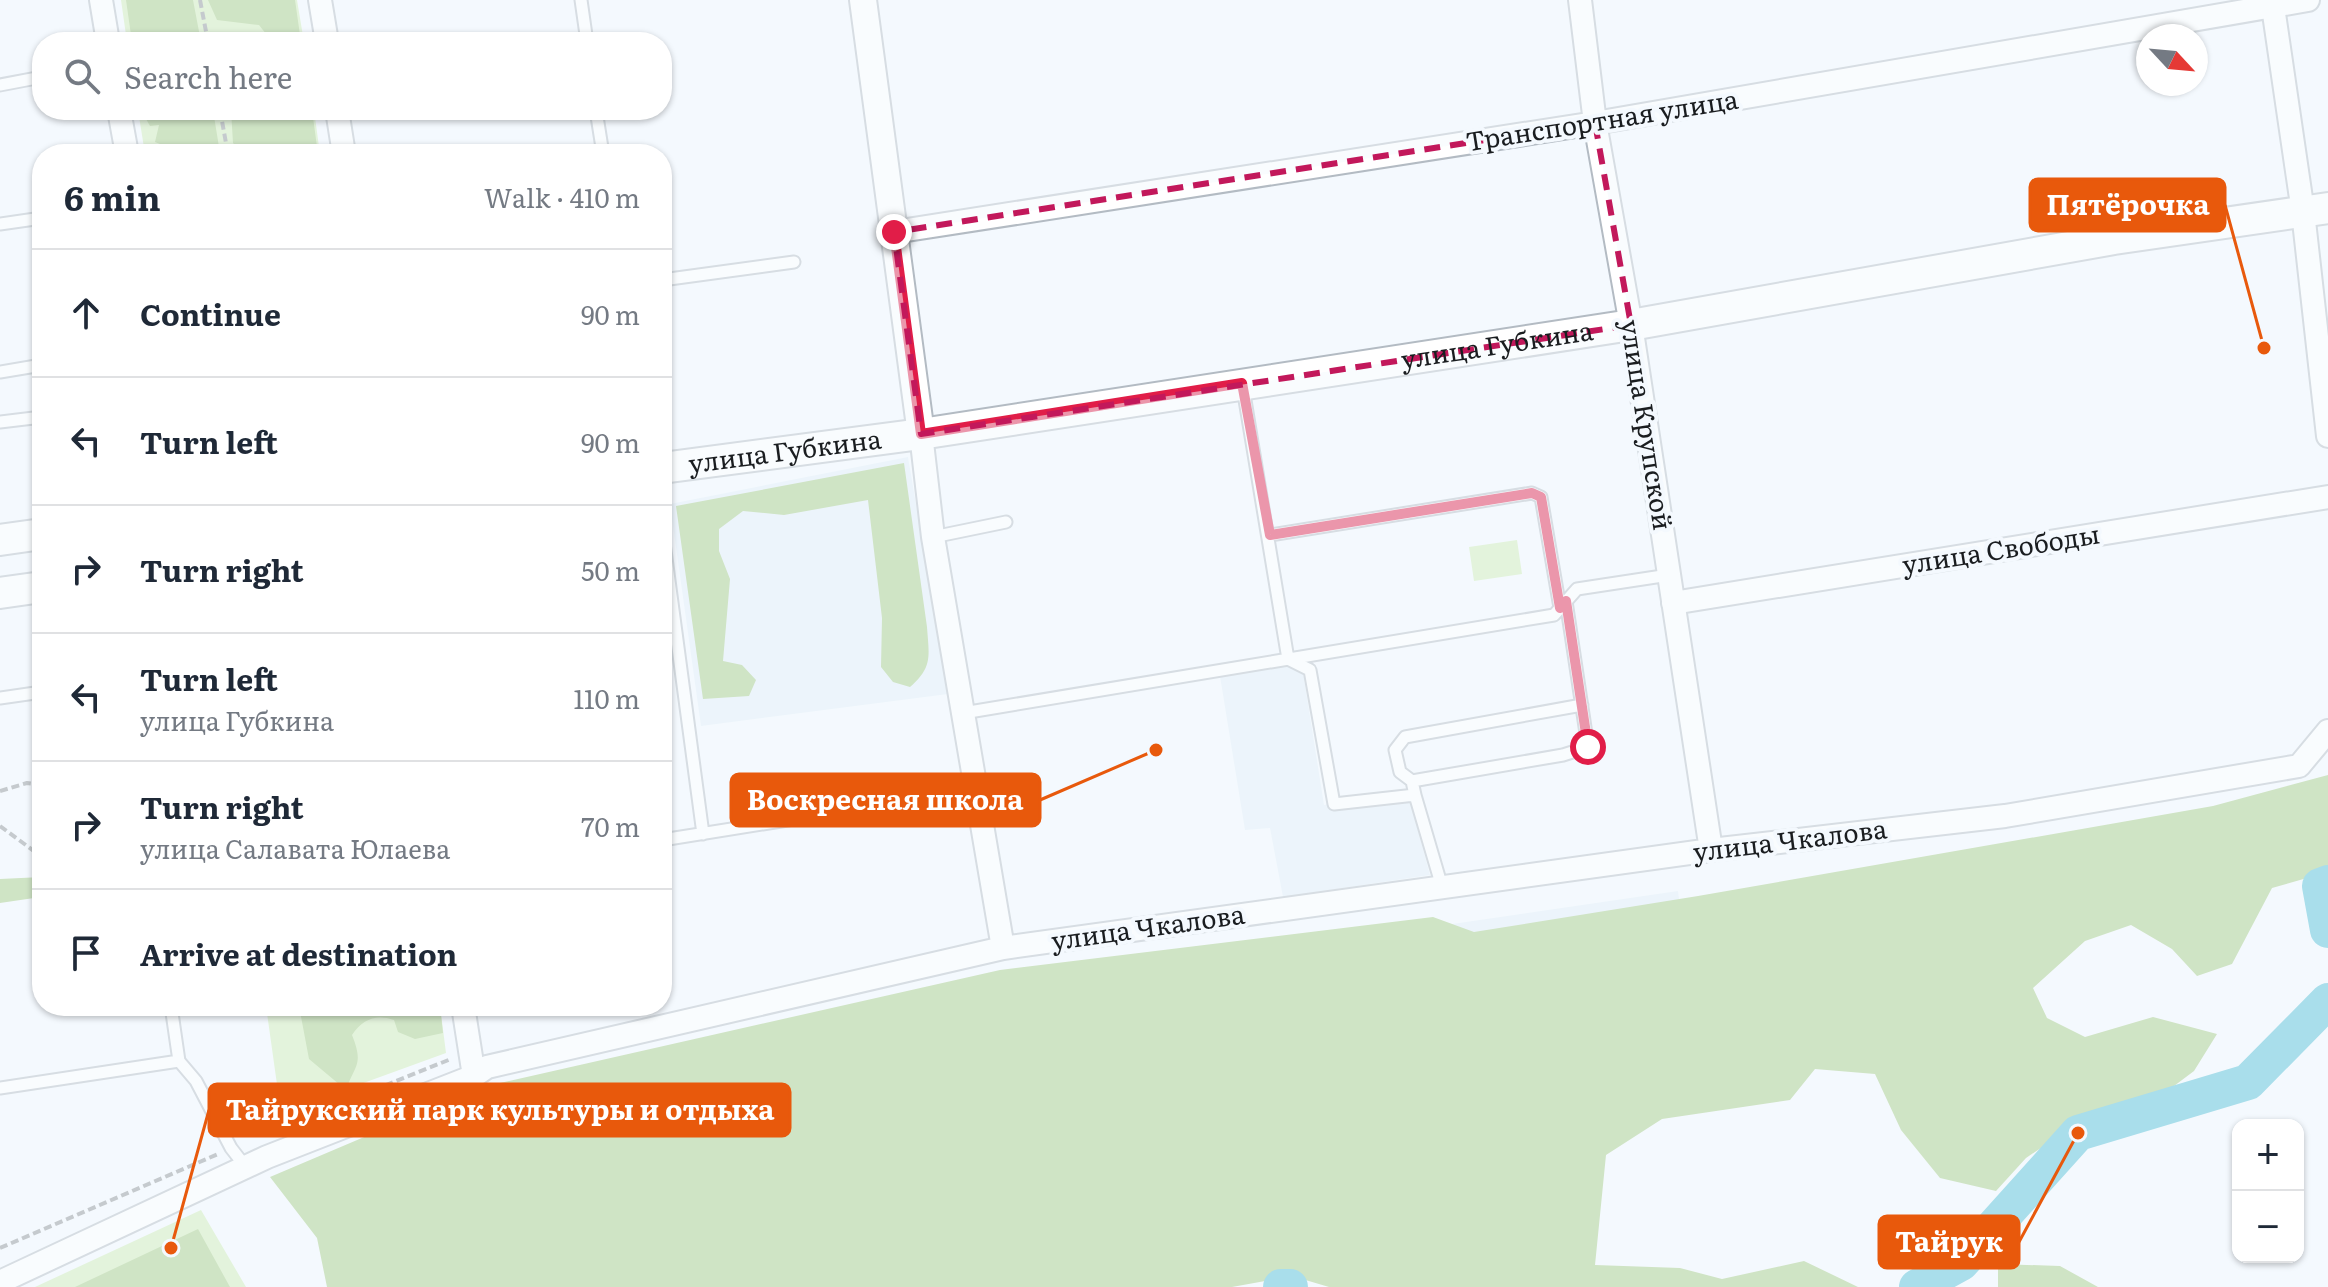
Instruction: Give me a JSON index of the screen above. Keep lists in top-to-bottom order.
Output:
{
  "streets": {
    "main road": ["улица Губкина"],
    "street": [
      "Транспортная улица",
      "улица Крупской",
      "улица Свободы",
      "улица Чкалова"
    ]
  },
  "crossings": [
    ["Транспортная улица", "улица Крупской"],
    ["улица Губкина", "улица Крупской"],
    ["улица Крупской", "улица Свободы"],
    ["улица Крупской", "улица Чкалова"]
  ],
  "places": [
    "Пятёрочка",
    "Воскресная школа",
    "Тайрук",
    "Тайрукский парк культуры и отдыха"
  ],
  "north": "bottom right",
  "page": {
    "search": "Search here",
    "heading": ["6 min", "Walk · 410 m"],
    "list": [
      ["Continue", "90 m"],
      ["Turn left", "90 m"],
      ["Turn right", "50 m"],
      ["Turn left", "улица Губкина", "110 m"],
      ["Turn right", "улица Салавата Юлаева", "70 m"],
      "Arrive at destination"
    ],
    "map_buttons": ["+", "−"]
  }
}
